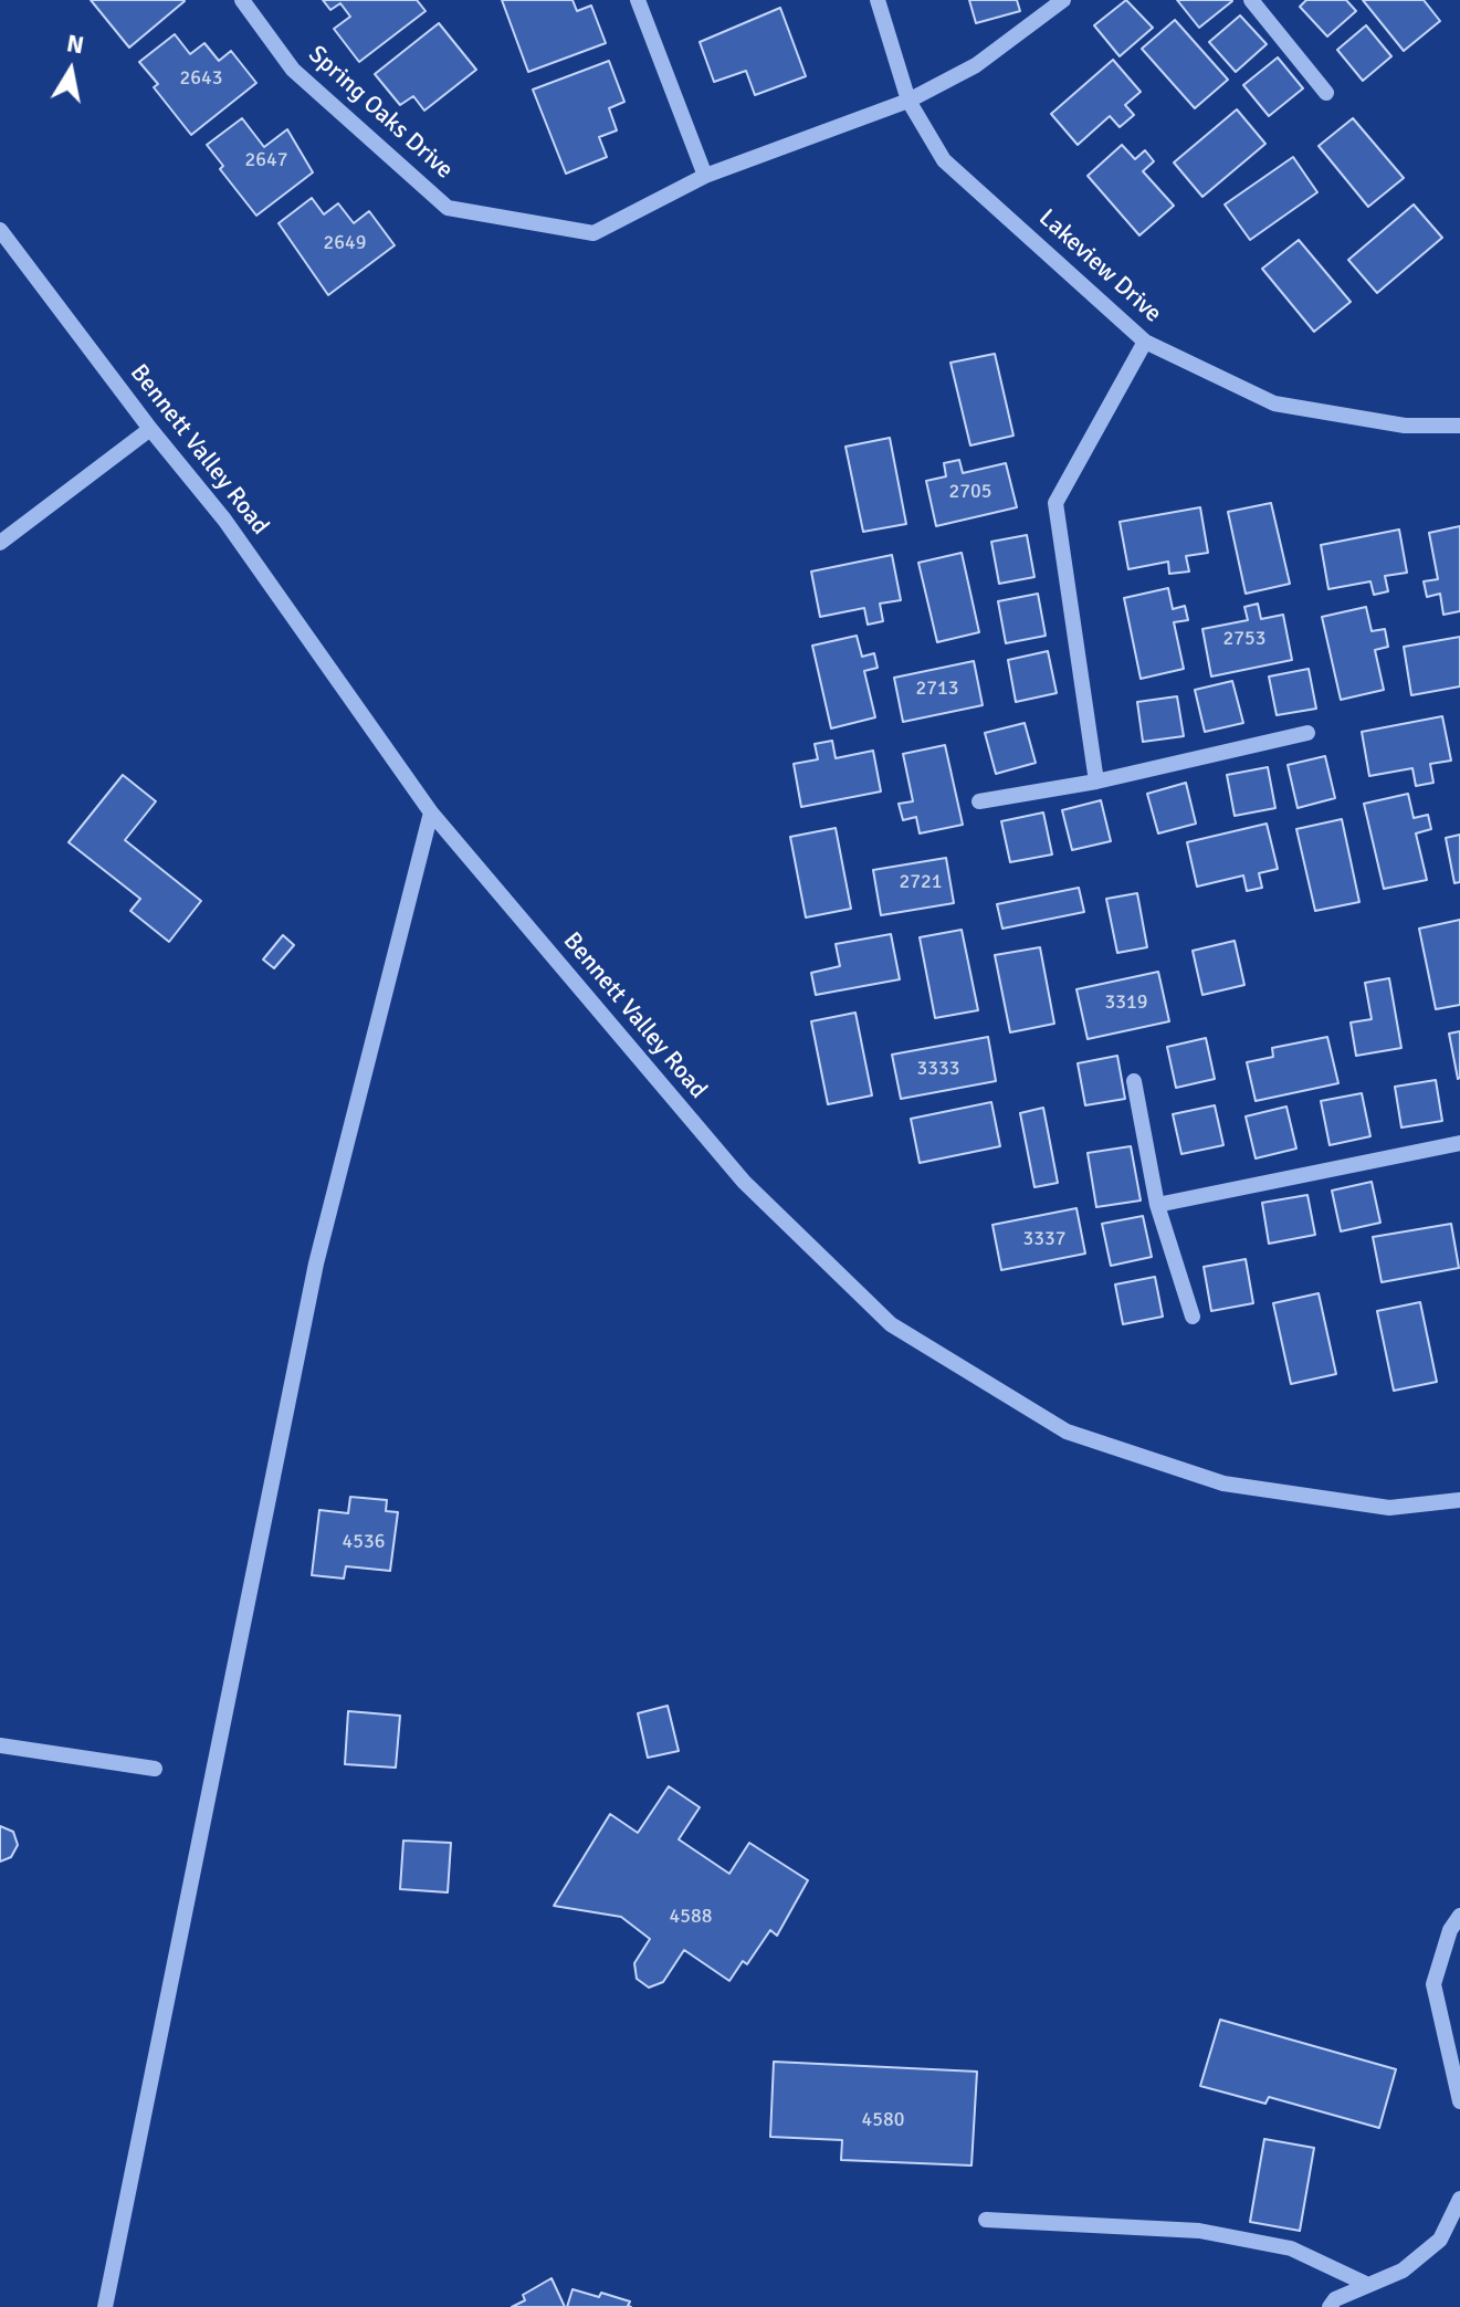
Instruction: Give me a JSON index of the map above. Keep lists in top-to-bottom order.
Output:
{
  "streets": {
    "street": ["Spring Oaks Drive", "Lakeview Drive", "Bennett Valley Road"]
  },
  "crossings": [
    ["Spring Oaks Drive", "Lakeview Drive"]
  ],
  "house_numbers": [
    "2643",
    "2647",
    "2649",
    "2705",
    "2753",
    "2713",
    "2721",
    "3319",
    "3333",
    "3337",
    "4536",
    "4588",
    "4580"
  ],
  "north": "top"
}
